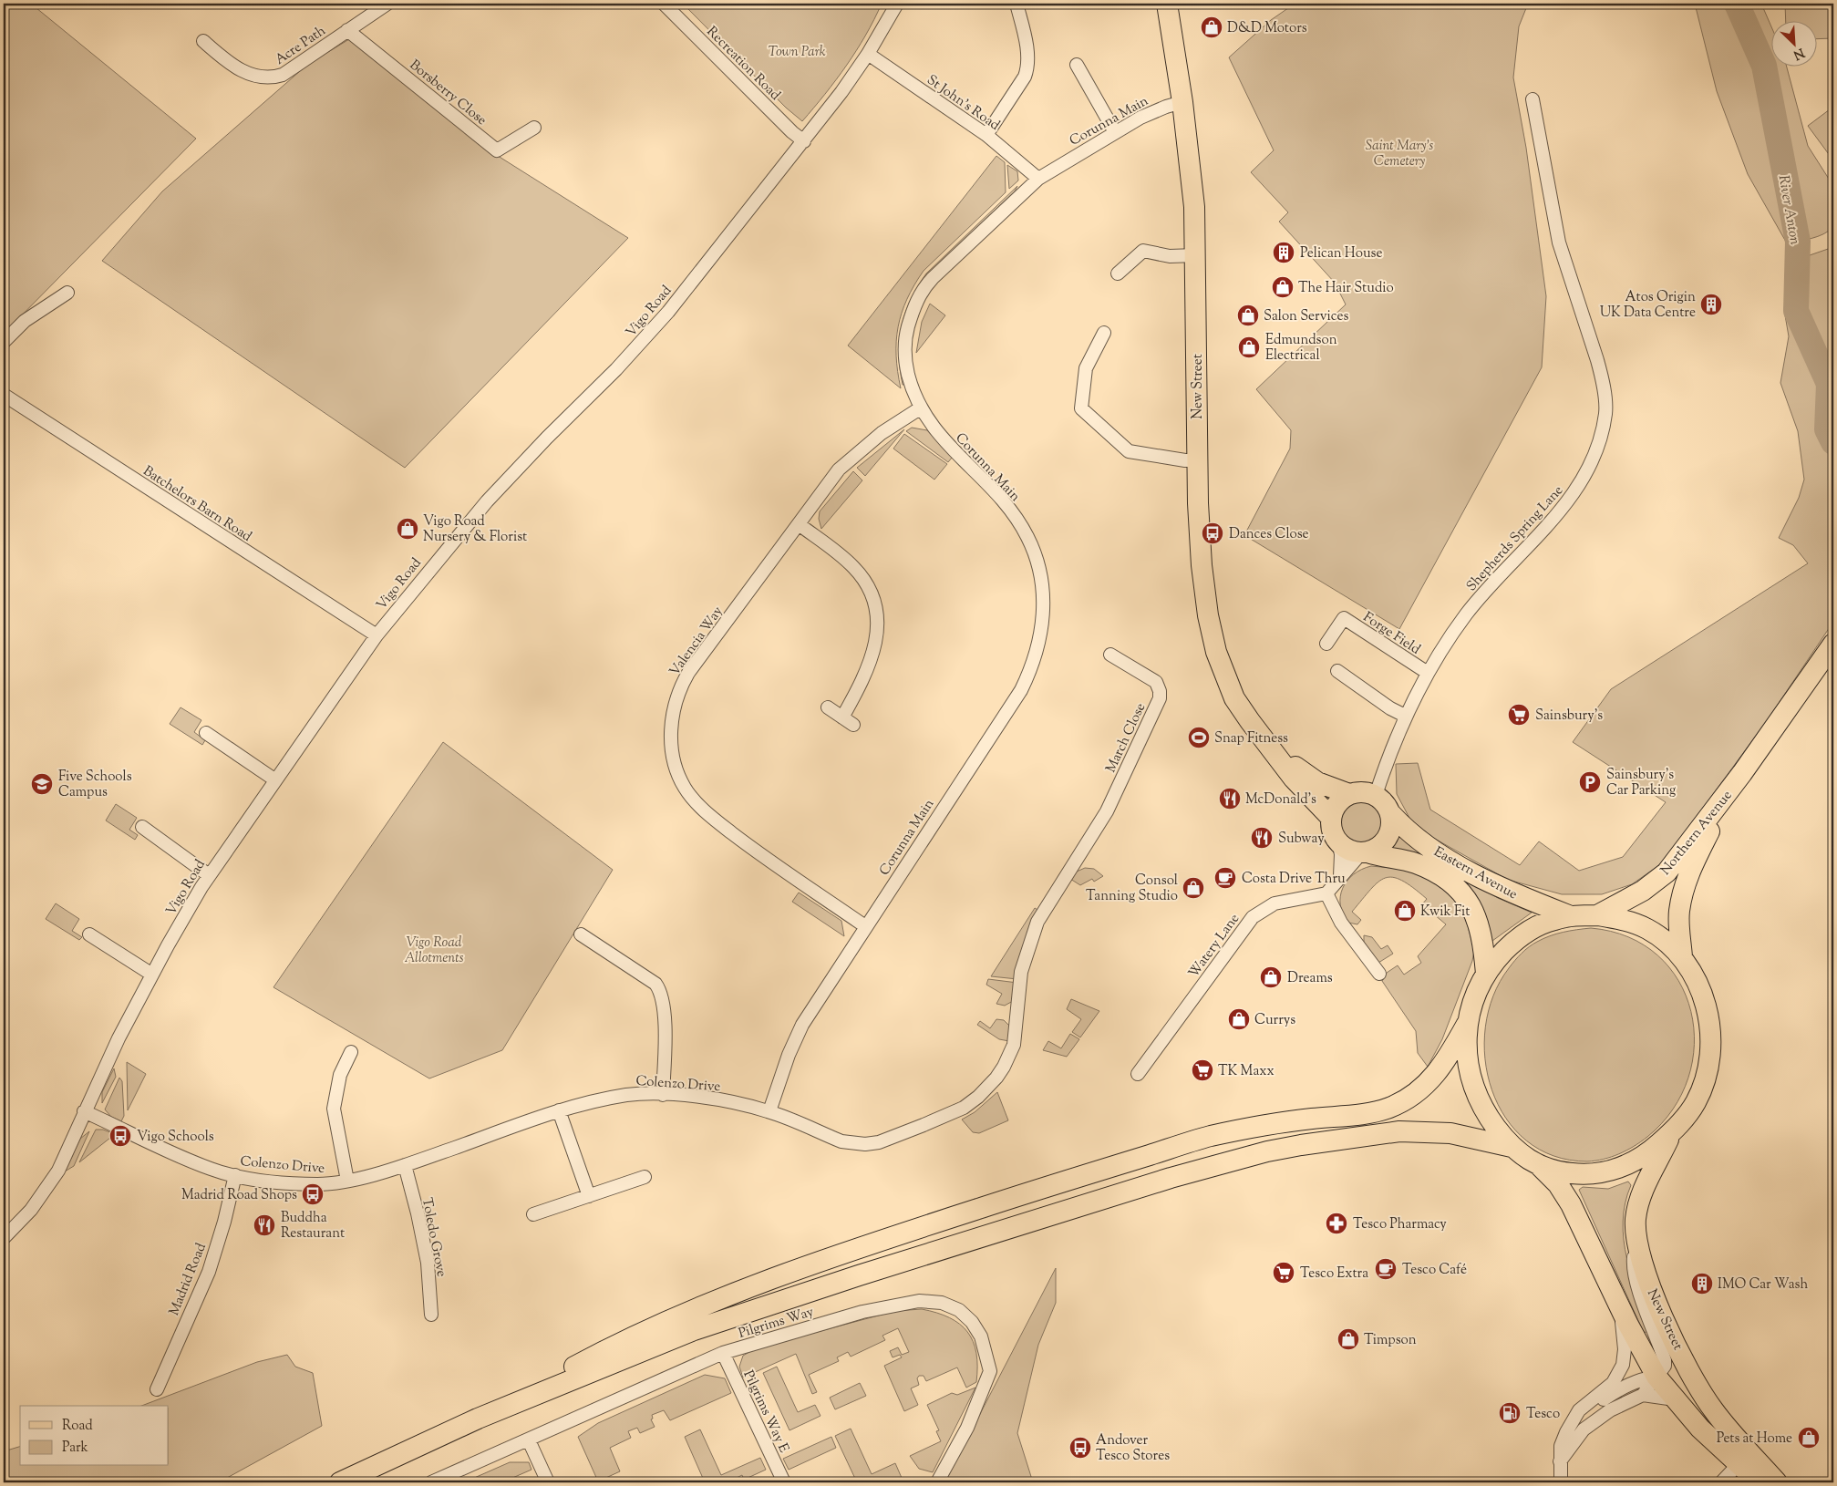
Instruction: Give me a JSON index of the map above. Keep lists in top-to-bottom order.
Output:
{
  "streets": {
    "main road": ["New Street", "Northern Avenue", "Eastern Avenue"],
    "street": [
      "Acre Path",
      "Recreation Road",
      "Borsberry Close",
      "St John's Road",
      "Corunna Main",
      "Vigo Road",
      "Batchelors Barn Road",
      "Shepherds Spring Lane",
      "Forge Field",
      "Valencia Way",
      "March Close",
      "Watery Lane",
      "Colenzo Drive",
      "Toledo Grove",
      "Madrid Road",
      "Pilgrims Way",
      "Pilgrims Way E"
    ]
  },
  "crossings": [
    ["Acre Path", "Borsberry Close"],
    ["Recreation Road", "Vigo Road"],
    ["St John's Road", "Corunna Main"],
    ["St John's Road", "Vigo Road"],
    ["Corunna Main", "New Street"],
    ["Corunna Main", "Valencia Way"],
    ["Corunna Main", "Colenzo Drive"],
    ["Vigo Road", "Batchelors Barn Road"],
    ["Vigo Road", "Colenzo Drive"],
    ["New Street", "Shepherds Spring Lane"],
    ["New Street", "Eastern Avenue"],
    ["Shepherds Spring Lane", "Forge Field"],
    ["Shepherds Spring Lane", "Eastern Avenue"],
    ["March Close", "Colenzo Drive"],
    ["Colenzo Drive", "Toledo Grove"],
    ["Colenzo Drive", "Madrid Road"],
    ["Pilgrims Way", "Pilgrims Way E"]
  ],
  "water": ["River Anton"],
  "parks": ["Town Park", "Saint Mary's Cemetery", "Vigo Road Allotments"],
  "places": {
    "shop": [
      "D&D Motors",
      "The Hair Studio",
      "Salon Services",
      "Edmundson Electrical",
      "Vigo Road Nursery & Florist",
      "Consol Tanning Studio",
      "Kwik Fit",
      "Dreams",
      "Currys",
      "Timpson",
      "Pets at Home"
    ],
    "building": ["Pelican House", "Atos Origin UK Data Centre", "IMO Car Wash"],
    "bus stop": [
      "Dances Close",
      "Vigo Schools",
      "Madrid Road Shops",
      "Andover Tesco Stores"
    ],
    "supermarket": ["Sainsbury's", "TK Maxx", "Tesco Extra"],
    "sports": ["Snap Fitness"],
    "parking": ["Sainsbury's Car Parking"],
    "school or university": ["Five Schools Campus"],
    "restaurant": ["McDonald's", "Subway", "Buddha Restaurant"],
    "cafe": ["Costa Drive Thru", "Tesco Café"],
    "pharmacy": ["Tesco Pharmacy"],
    "fuel station": ["Tesco"]
  },
  "legend": ["Road", "Park"],
  "north": "bottom right"
}
